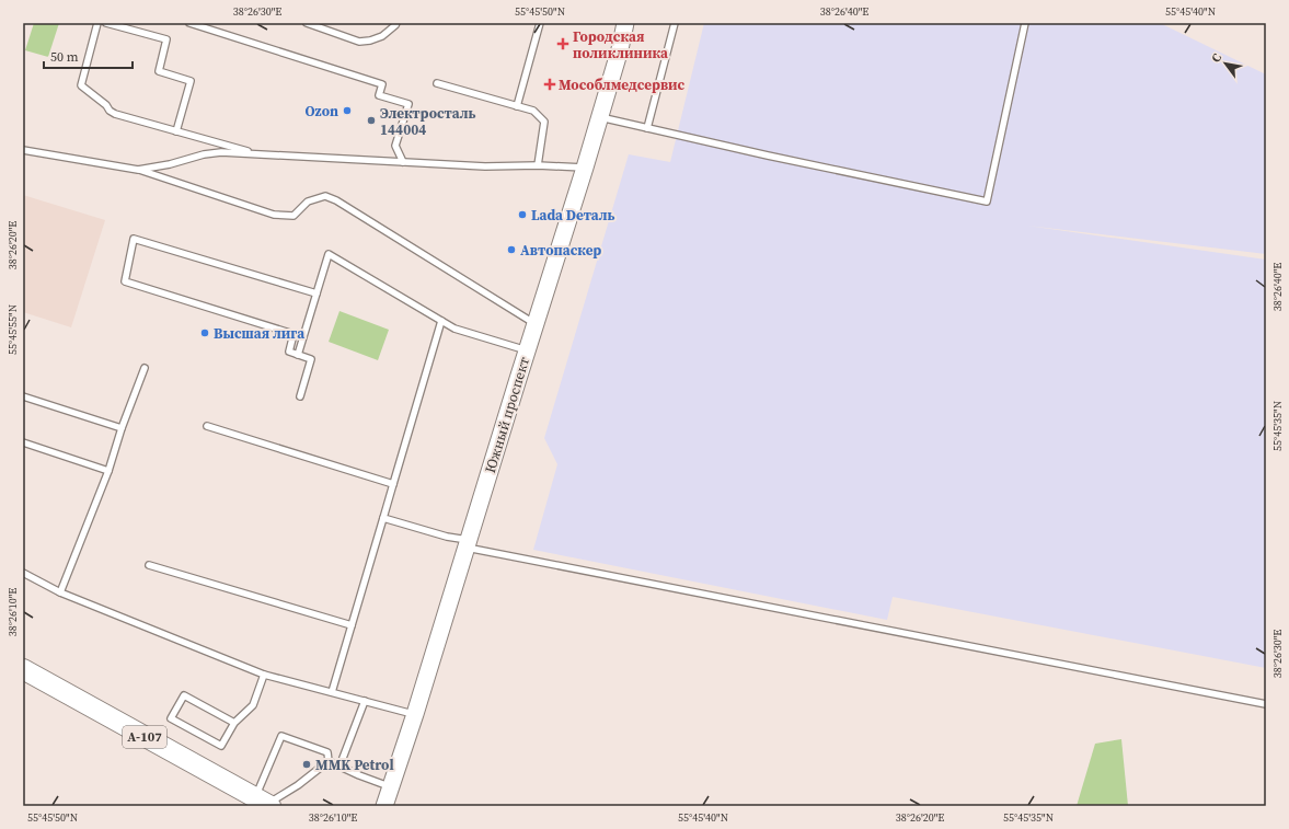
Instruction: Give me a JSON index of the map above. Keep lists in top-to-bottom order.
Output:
{
  "streets": {
    "highway": ["А-107"],
    "main road": ["Южный проспект"]
  },
  "places": {
    "health": ["Городская поликлиника", "Мособлмедсервис"],
    "other": [
      "Ozon",
      "Электросталь 144004",
      "Lada Dеталь",
      "Автопаскер",
      "Высшая лига",
      "MMK Petrol"
    ]
  },
  "scale_bar": "50 m",
  "north": "top left",
  "coordinates": [
    "38°26'30\"E",
    "55°45'50\"N",
    "38°26'40\"E",
    "55°45'40\"N",
    "38°26'20\"E",
    "55°45'55\"N",
    "55°45'35\"N",
    "38°26'10\"E"
  ]
}
